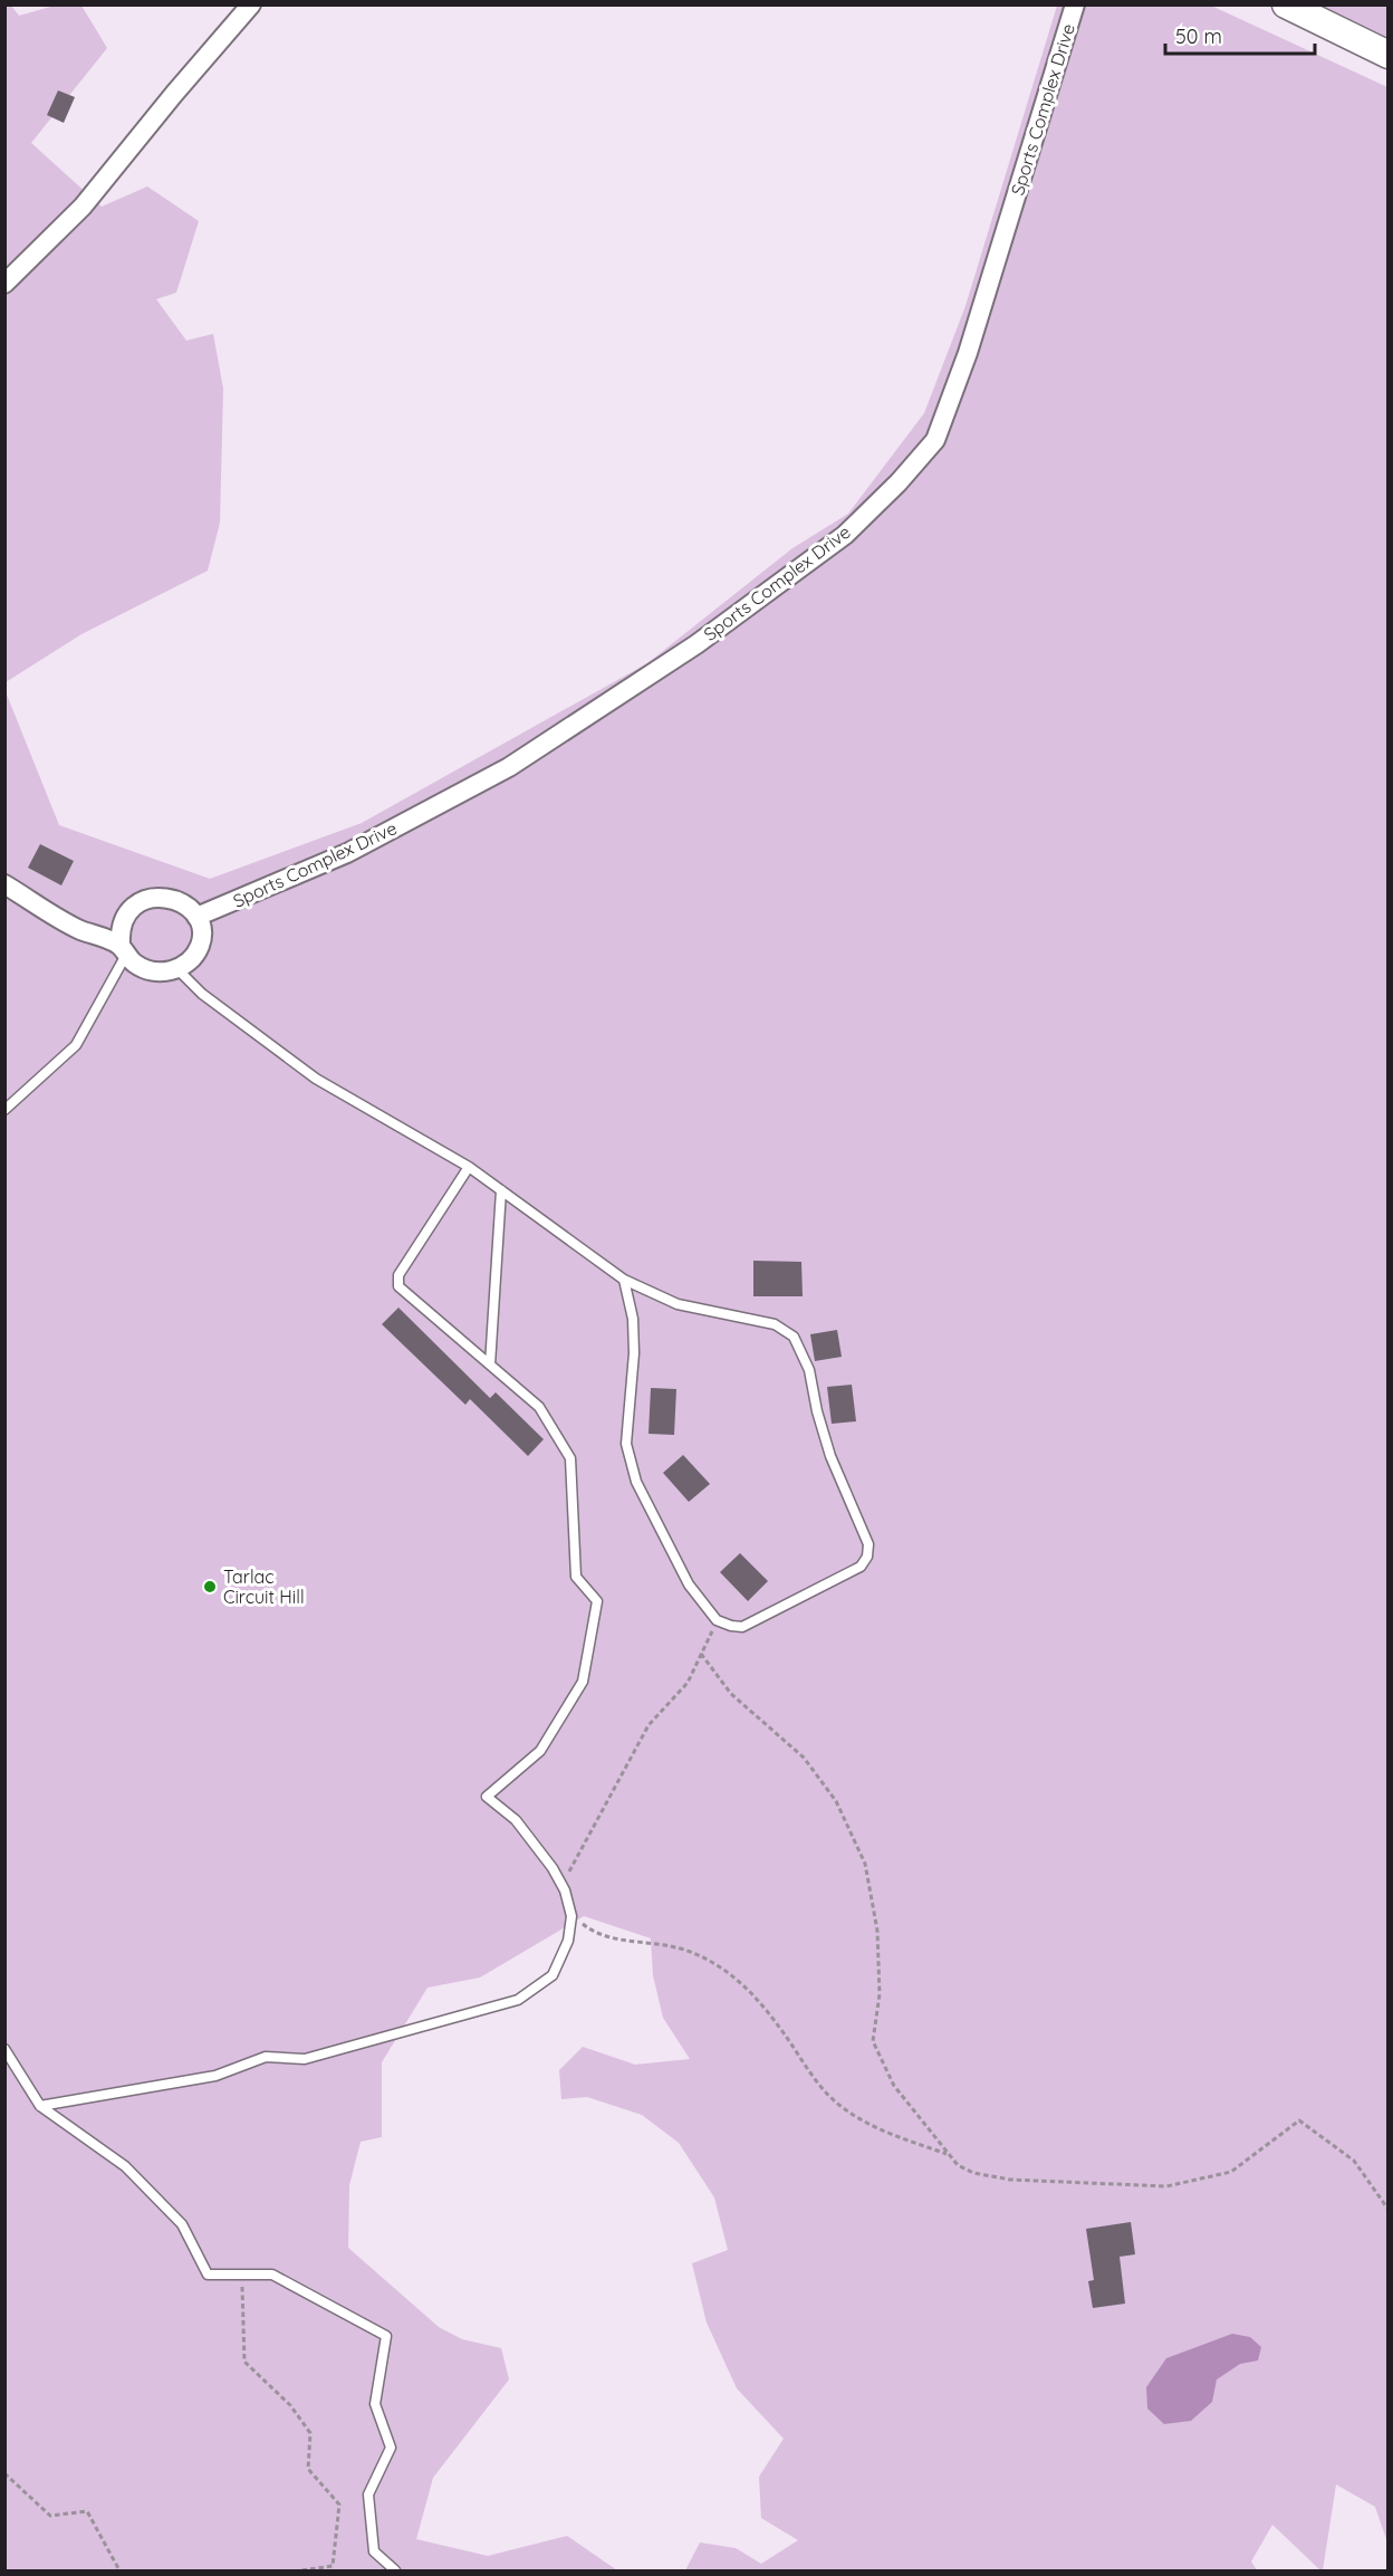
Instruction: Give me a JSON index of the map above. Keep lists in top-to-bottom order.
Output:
{
  "streets": {
    "street": ["Sports Complex Drive"]
  },
  "places": ["Tarlac Circuit Hill"],
  "scale_bar": "50 m"
}
